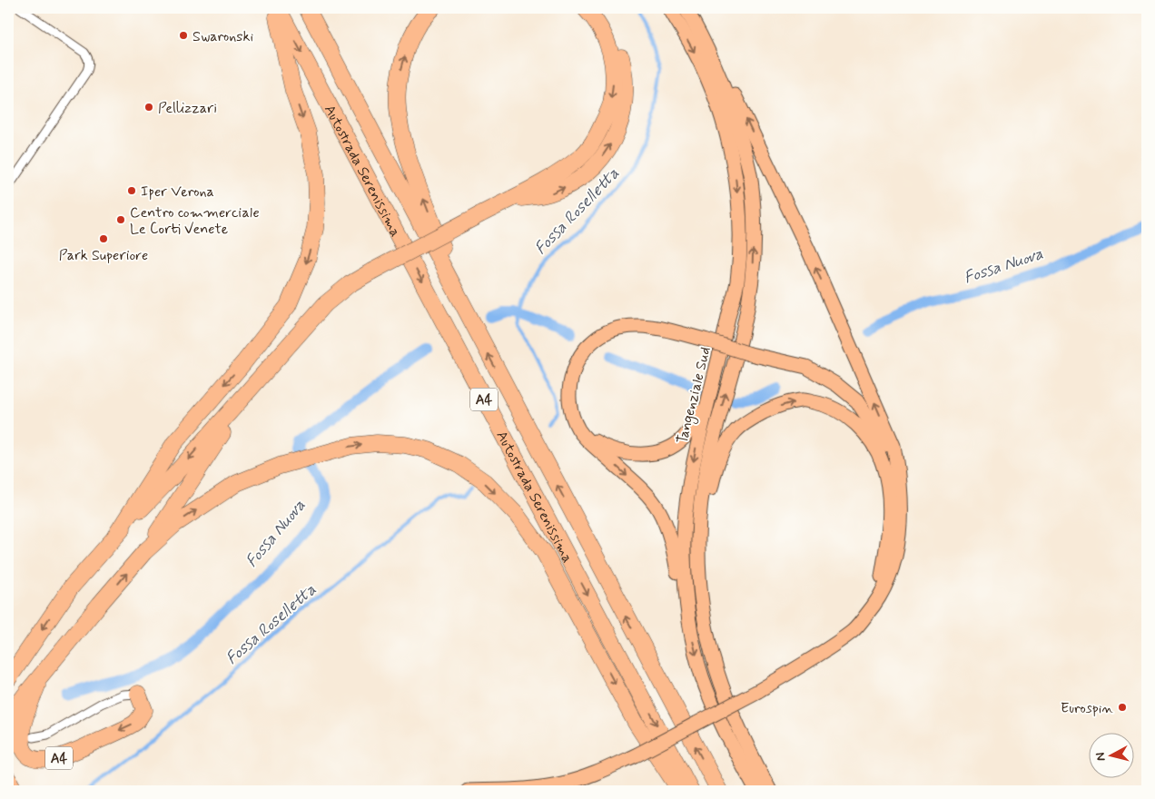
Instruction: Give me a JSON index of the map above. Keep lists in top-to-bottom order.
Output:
{
  "streets": {
    "highway": ["Autostrada Serenissima", "Tangenziale Sud", "A4"]
  },
  "crossings": [
    ["Autostrada Serenissima", "A4"]
  ],
  "water": ["Fossa Roselletta", "Fossa Nuova"],
  "places": [
    "Swaronski",
    "Pellizzari",
    "Iper Verona",
    "Centro commerciale Le Corti Venete",
    "Park Superiore",
    "Eurospin"
  ],
  "north": "left"
}
